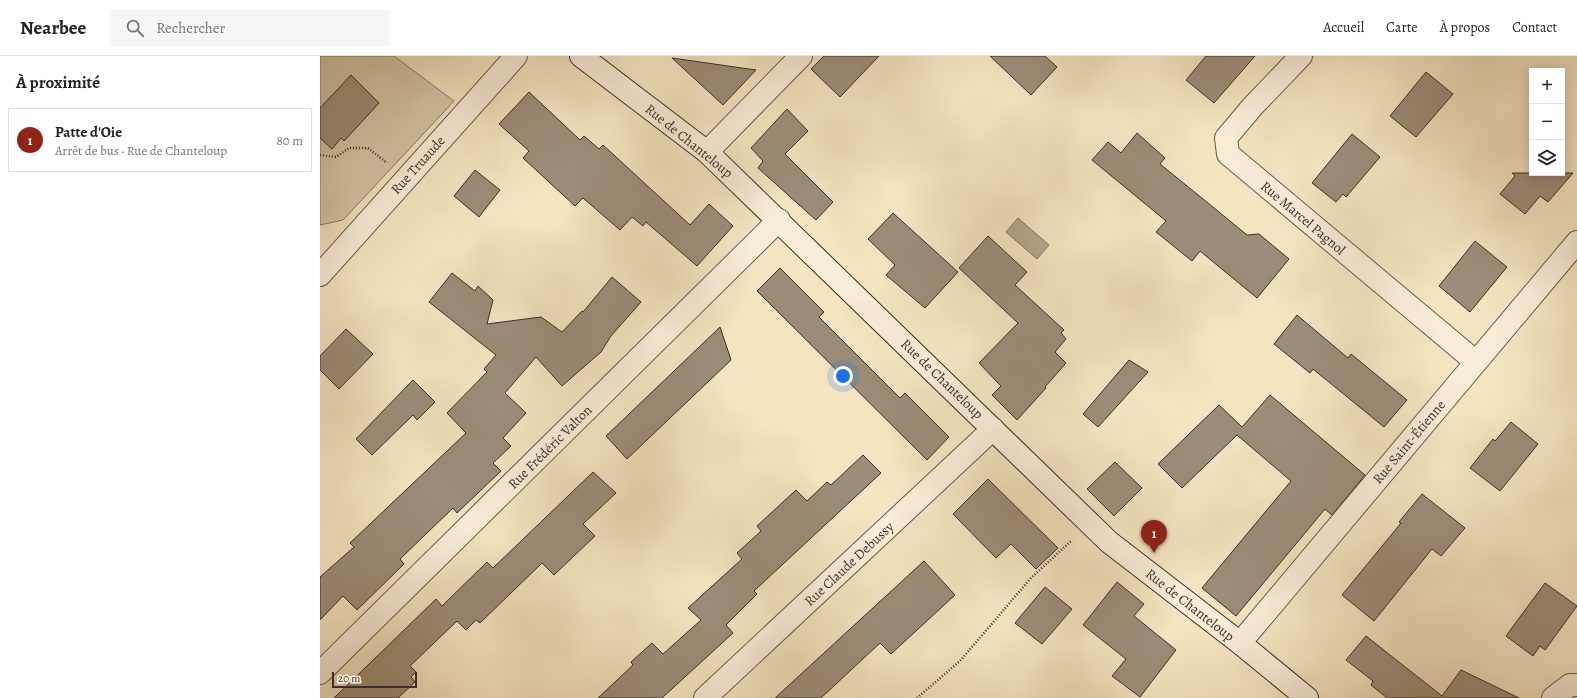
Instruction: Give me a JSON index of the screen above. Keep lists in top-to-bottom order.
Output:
{
  "streets": {
    "street": [
      "Rue de Chanteloup",
      "Rue Truaude",
      "Rue Marcel Pagnol",
      "Rue Saint-Étienne",
      "Rue Frédéric Valton",
      "Rue Claude Debussy"
    ]
  },
  "crossings": [
    ["Rue de Chanteloup", "Rue Saint-Étienne"],
    ["Rue de Chanteloup", "Rue Frédéric Valton"],
    ["Rue de Chanteloup", "Rue Claude Debussy"],
    ["Rue Marcel Pagnol", "Rue Saint-Étienne"]
  ],
  "scale_bar": "20 m",
  "page": {
    "header": "Nearbee",
    "search": "Rechercher",
    "nav": [
      "Accueil",
      "Carte",
      "À propos",
      "Contact"
    ],
    "heading": "À proximité",
    "map_buttons": ["+", "−"],
    "list": [
      {
        "mark": "1",
        "name": "Patte d'Oie",
        "note": "Arrêt de bus · Rue de Chanteloup",
        "value": "80 m"
      }
    ],
    "pins": "1",
    "scale": "20 m"
  }
}
